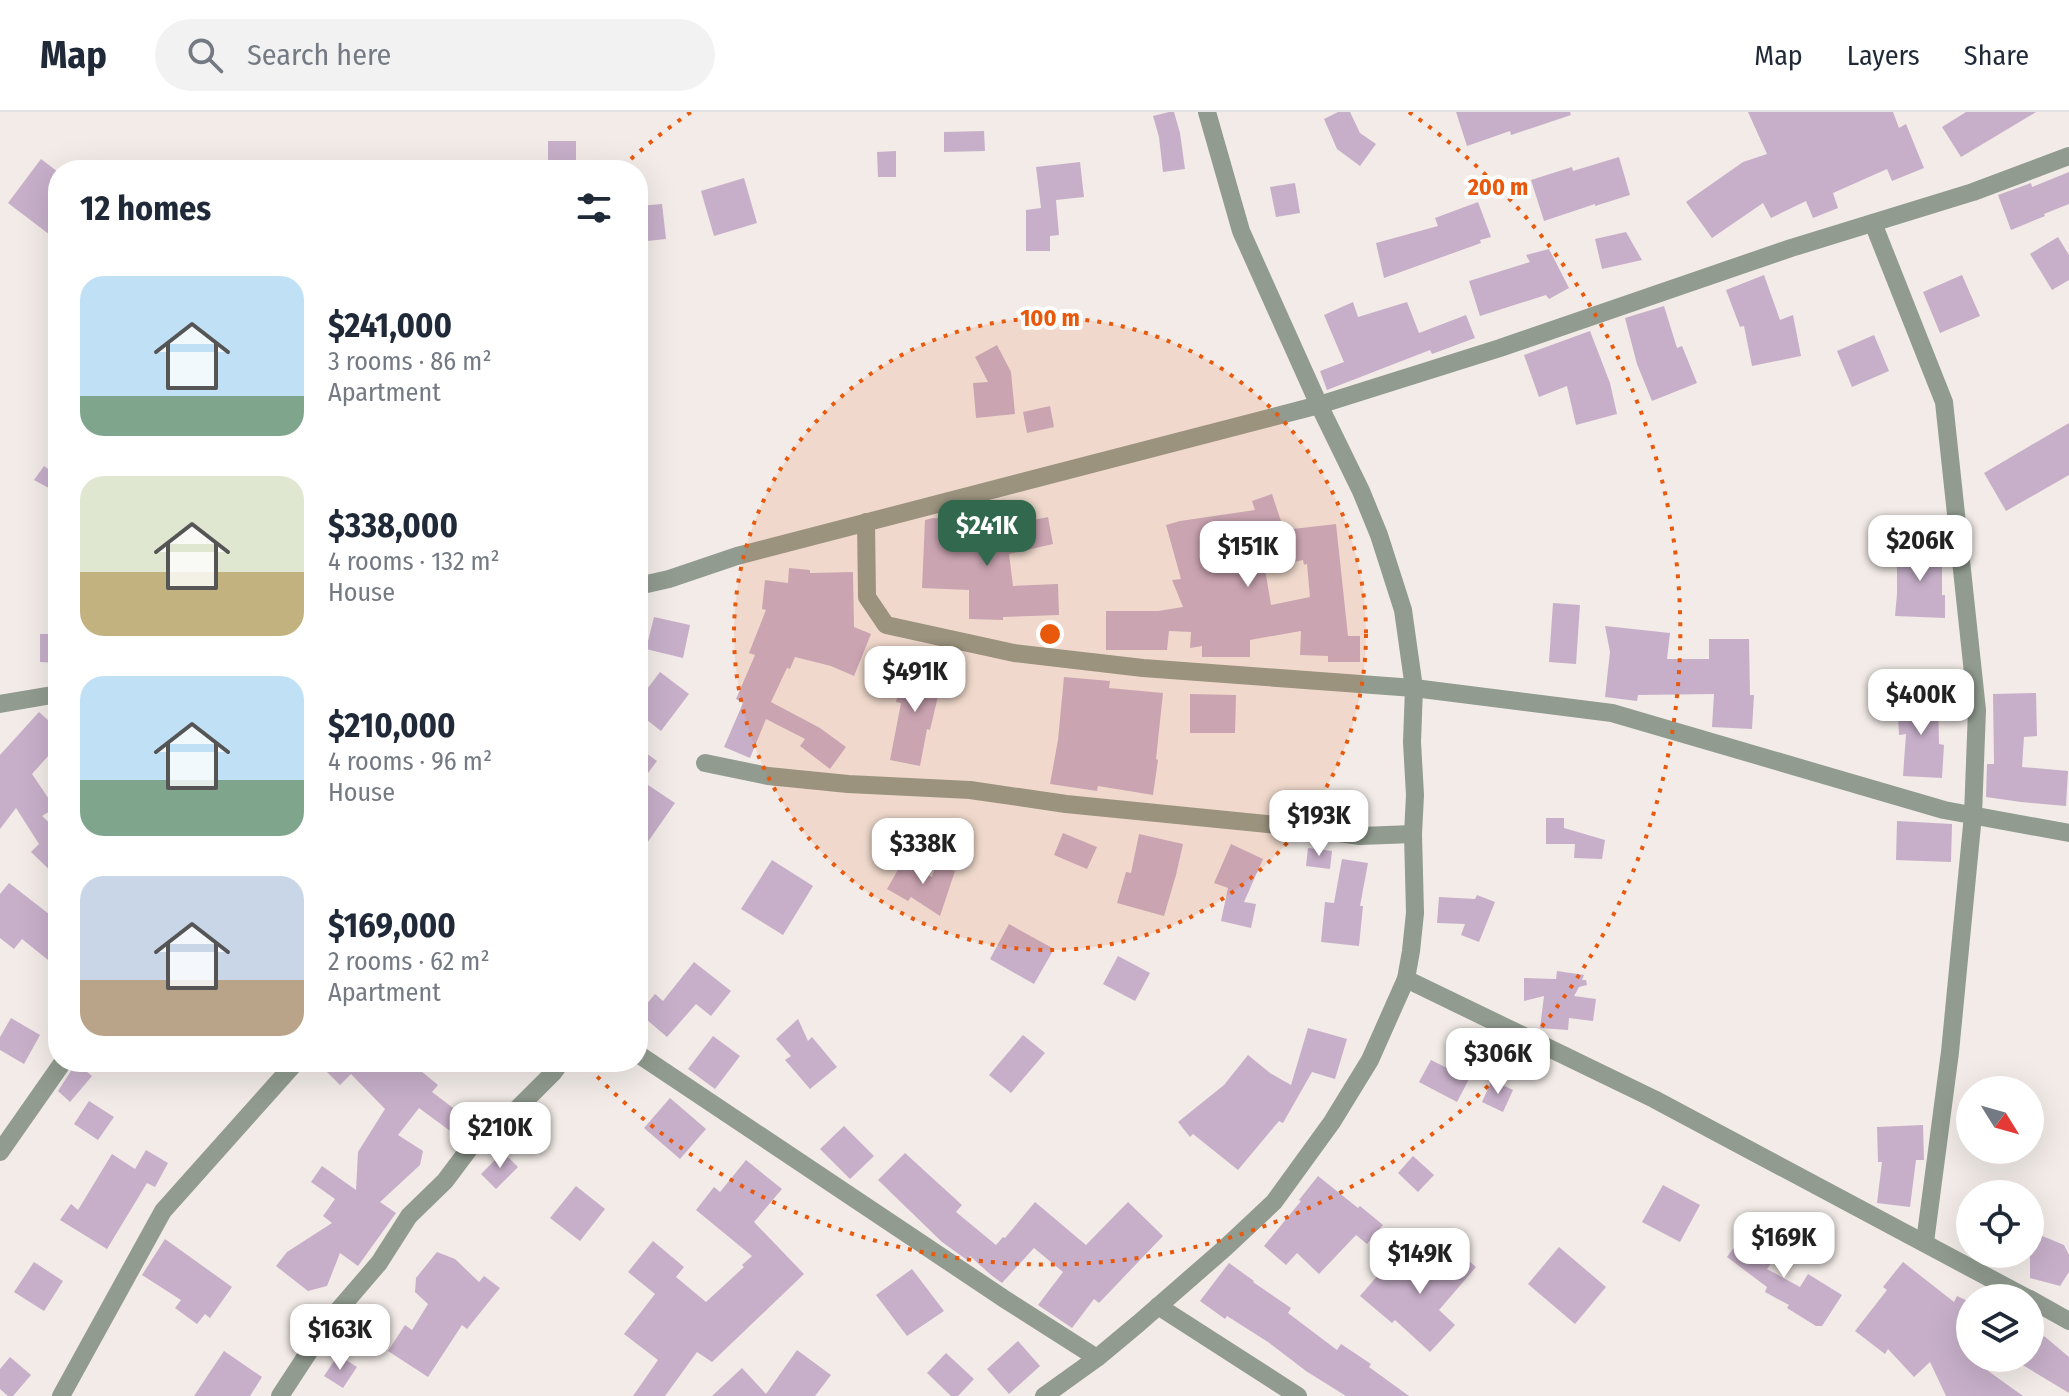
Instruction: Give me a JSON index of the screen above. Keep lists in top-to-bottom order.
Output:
{
  "north": "bottom right",
  "page": {
    "header": "Map",
    "search": "Search here",
    "nav": ["Map", "Layers", "Share"],
    "heading": "12 homes",
    "list": [
      {
        "name": "$241,000",
        "note": "3 rooms · 86 m² · Apartment"
      },
      {
        "name": "$338,000",
        "note": "4 rooms · 132 m² · House"
      },
      {
        "name": "$210,000",
        "note": "4 rooms · 96 m² · House"
      },
      {
        "name": "$169,000",
        "note": "2 rooms · 62 m² · Apartment"
      }
    ],
    "price": [
      "$241K",
      "$206K",
      "$151K",
      "$491K",
      "$400K",
      "$193K",
      "$338K",
      "$306K",
      "$210K",
      "$169K",
      "$149K",
      "$163K"
    ]
  },
  "rings": ["200 m", "100 m"]
}
